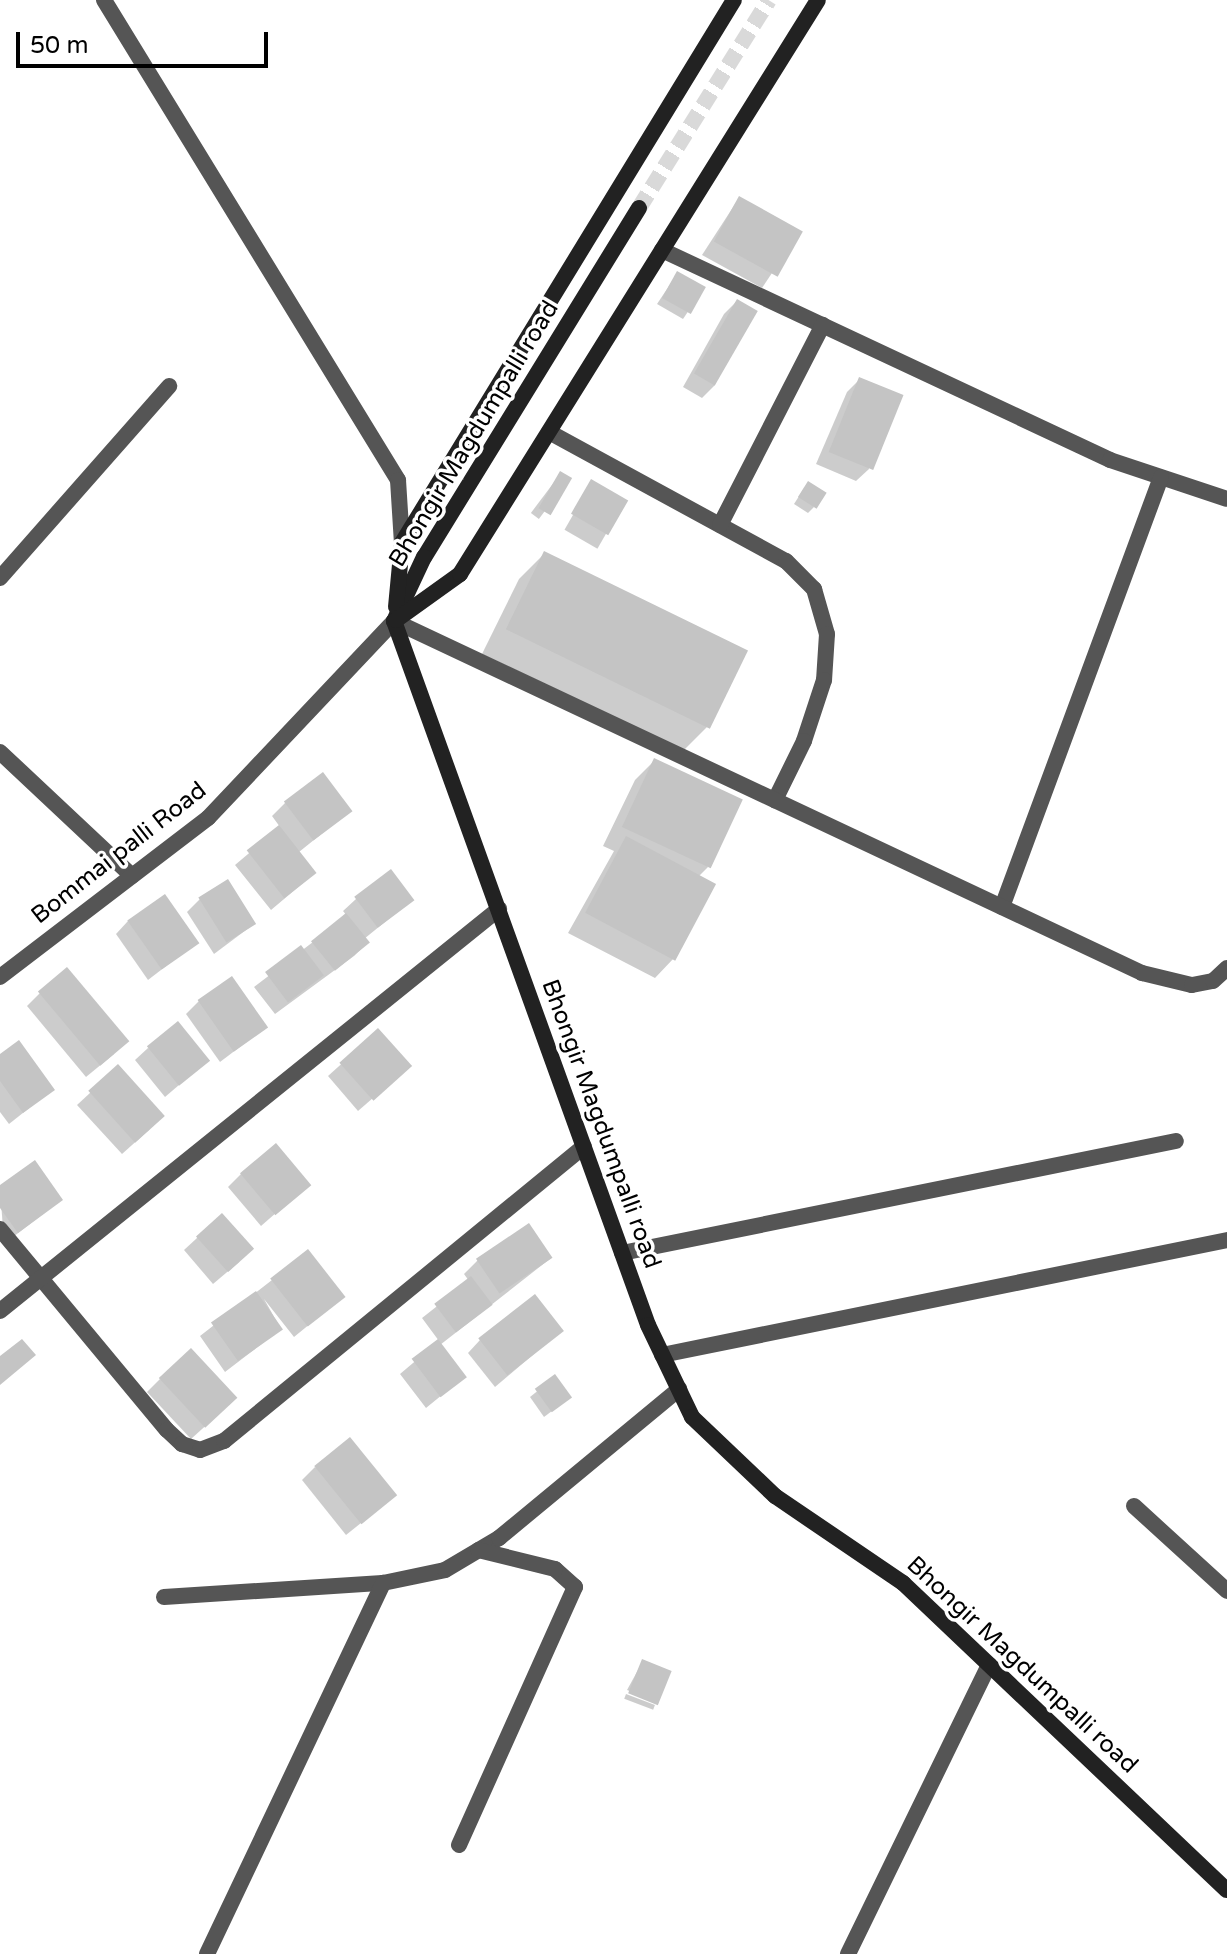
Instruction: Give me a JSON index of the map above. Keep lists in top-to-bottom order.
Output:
{
  "streets": {
    "street": ["Bhongir Magdumpalli road", "Bommai palli Road"]
  },
  "crossings": [
    ["Bhongir Magdumpalli road", "Bommai palli Road"]
  ],
  "scale_bar": "50 m"
}
